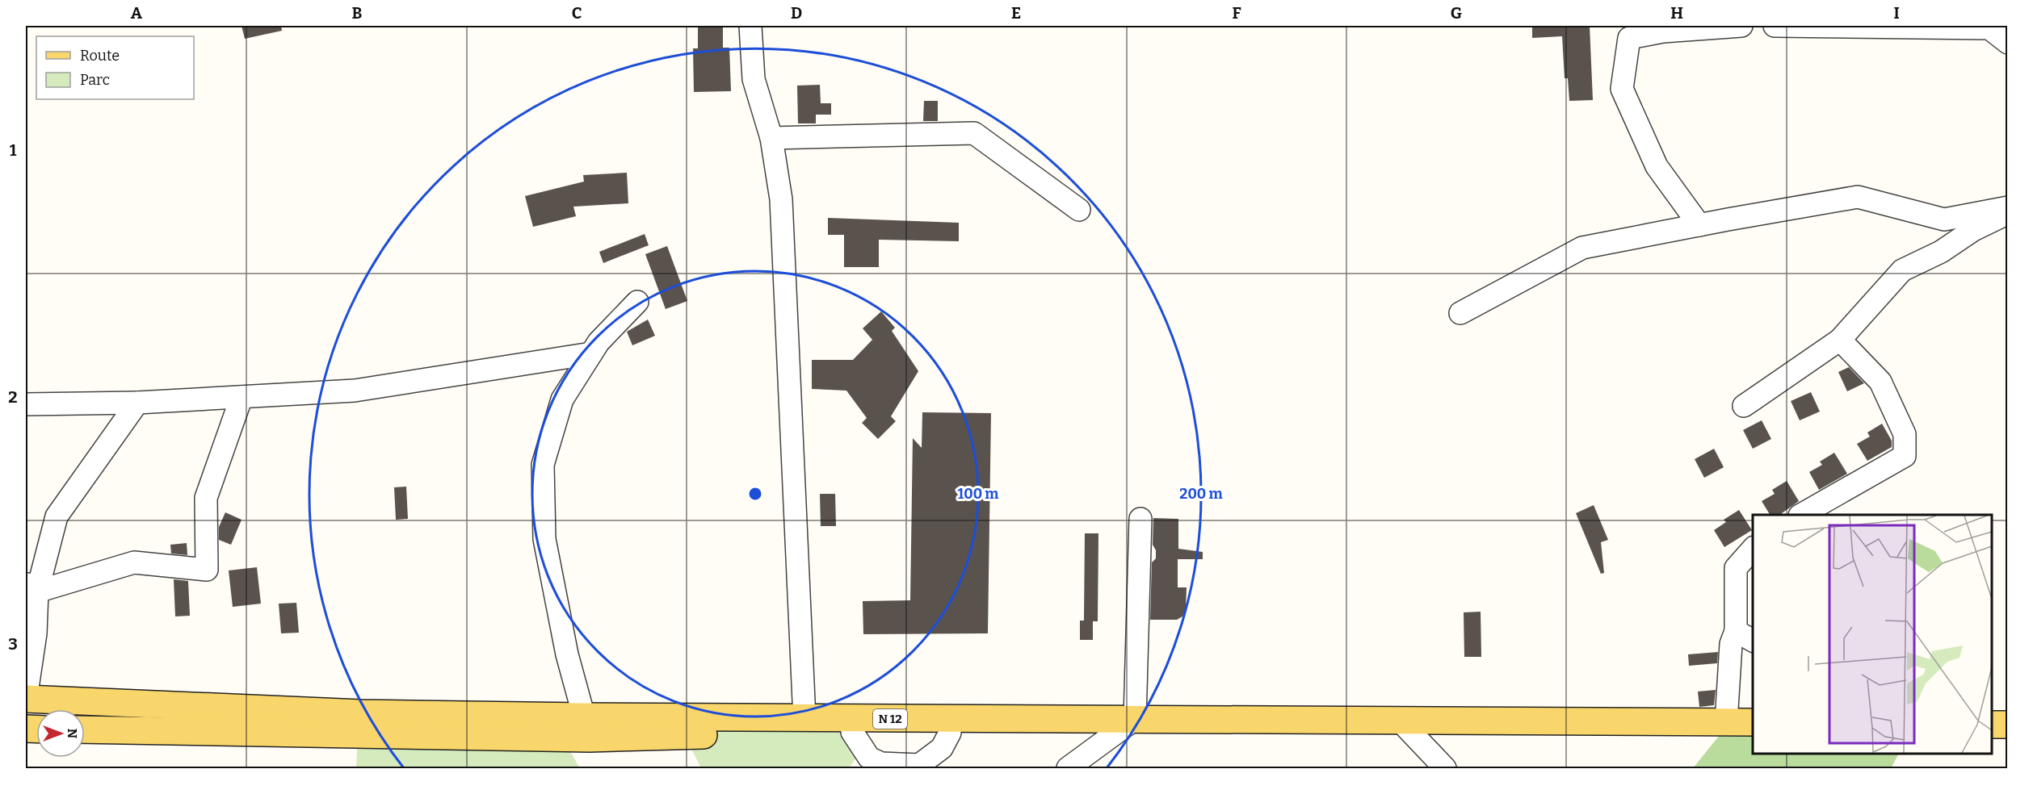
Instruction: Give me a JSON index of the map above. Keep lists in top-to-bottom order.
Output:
{
  "streets": {
    "main road": ["N 12"]
  },
  "legend": ["Route", "Parc"],
  "north": "right",
  "grid": {
    "columns": [
      "A",
      "B",
      "C",
      "D",
      "E",
      "F",
      "G",
      "H",
      "I"
    ],
    "rows": ["1", "2", "3"]
  },
  "rings": ["100 m", "200 m"]
}
